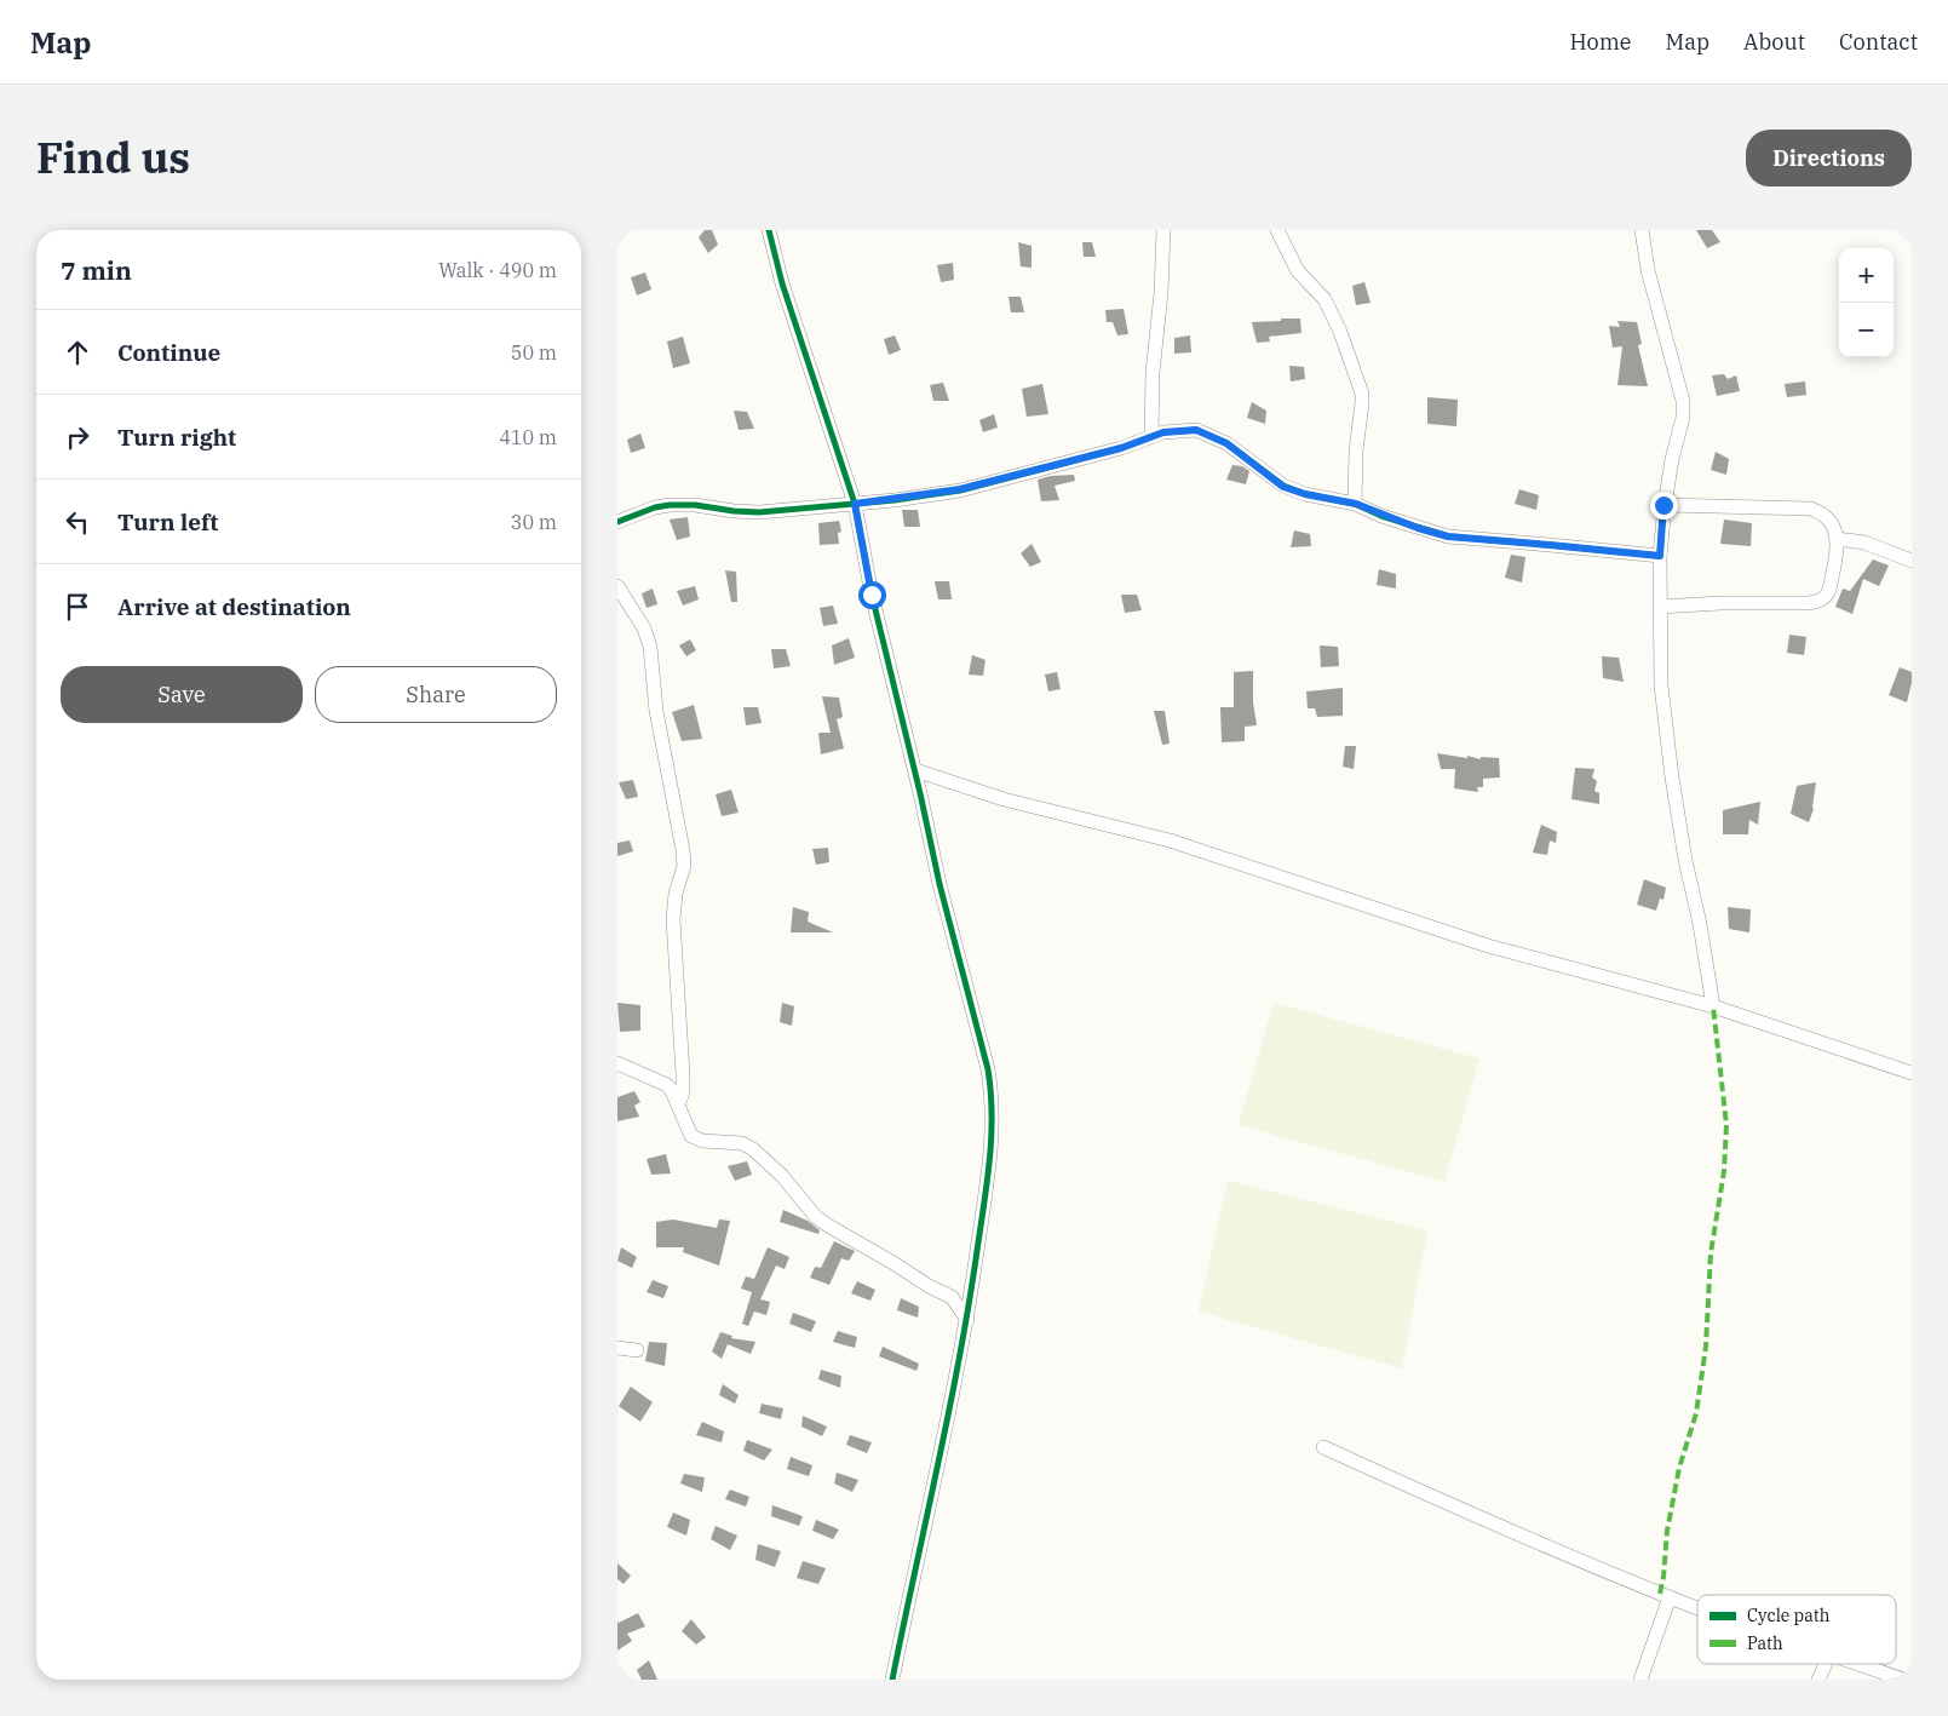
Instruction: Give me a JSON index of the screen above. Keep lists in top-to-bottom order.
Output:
{
  "legend": ["Cycle path", "Path"],
  "page": {
    "header": "Map",
    "nav": [
      "Home",
      "Map",
      "About",
      "Contact"
    ],
    "title": "Find us",
    "buttons": [
      "Directions",
      ["Save", "Share"]
    ],
    "heading": ["7 min", "Walk · 490 m"],
    "map_buttons": ["+", "−"],
    "list": [
      ["Continue", "50 m"],
      ["Turn right", "410 m"],
      ["Turn left", "30 m"],
      "Arrive at destination"
    ]
  }
}
